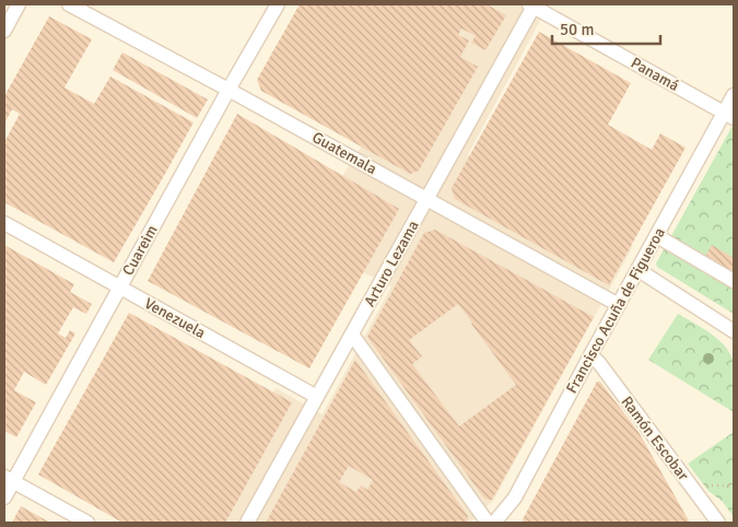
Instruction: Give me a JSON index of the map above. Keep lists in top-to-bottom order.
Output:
{
  "streets": {
    "street": [
      "Panamá",
      "Guatemala",
      "Cuareim",
      "Arturo Lezama",
      "Francisco Acuña de Figueroa",
      "Venezuela",
      "Ramón Escobar"
    ]
  },
  "crossings": [
    ["Panamá", "Arturo Lezama"],
    ["Panamá", "Francisco Acuña de Figueroa"],
    ["Guatemala", "Cuareim"],
    ["Guatemala", "Arturo Lezama"],
    ["Guatemala", "Francisco Acuña de Figueroa"],
    ["Cuareim", "Venezuela"],
    ["Arturo Lezama", "Venezuela"],
    ["Francisco Acuña de Figueroa", "Ramón Escobar"]
  ],
  "scale_bar": "50 m"
}
